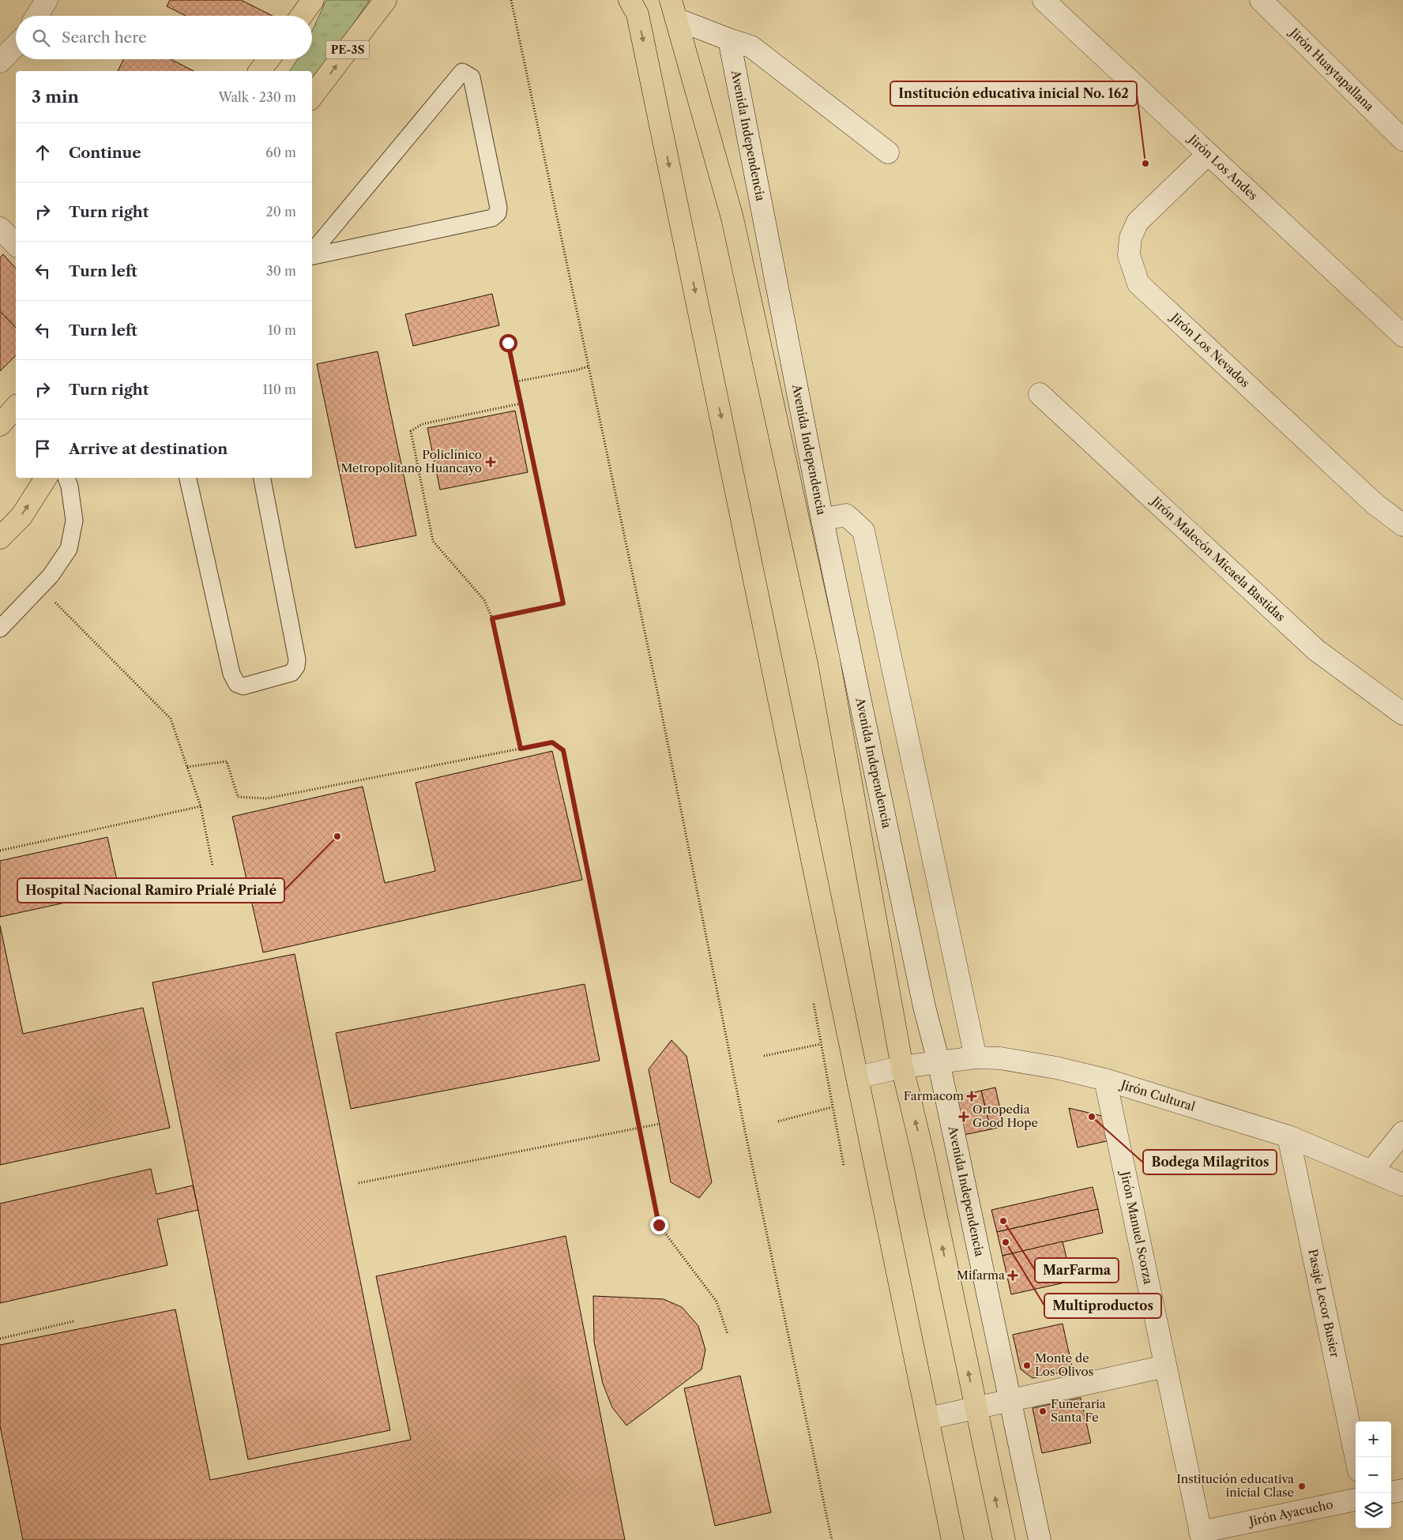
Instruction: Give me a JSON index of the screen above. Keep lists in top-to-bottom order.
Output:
{
  "streets": {
    "main road": ["PE-3S", "Avenida Independencia"],
    "street": [
      "Jirón Huaytapallana",
      "Jirón Los Andes",
      "Jirón Los Nevados",
      "Jirón Malecón Micaela Bastidas",
      "Jirón Cultural",
      "Jirón Manuel Scorza",
      "Pasaje Lecor Busier",
      "Jirón Ayacucho"
    ]
  },
  "crossings": [
    ["Avenida Independencia", "Jirón Cultural"],
    ["Jirón Los Andes", "Jirón Los Nevados"],
    ["Jirón Cultural", "Jirón Manuel Scorza"],
    ["Jirón Cultural", "Pasaje Lecor Busier"],
    ["Jirón Manuel Scorza", "Jirón Ayacucho"]
  ],
  "places": {
    "other": [
      "Institución educativa inicial No. 162",
      "Hospital Nacional Ramiro Prialé Prialé",
      "Bodega Milagritos",
      "MarFarma",
      "Multiproductos",
      "Monte de Los Olivos",
      "Funeraria Santa Fe",
      "Institución educativa inicial Clase"
    ],
    "health": [
      "Policlínico Metropolitano Huancayo",
      "Farmacom",
      "Ortopedia Good Hope",
      "Mifarma"
    ]
  },
  "page": {
    "search": "Search here",
    "heading": ["3 min", "Walk · 230 m"],
    "list": [
      ["Continue", "60 m"],
      ["Turn right", "20 m"],
      ["Turn left", "30 m"],
      ["Turn left", "10 m"],
      ["Turn right", "110 m"],
      "Arrive at destination"
    ],
    "map_buttons": ["+", "−"]
  }
}
